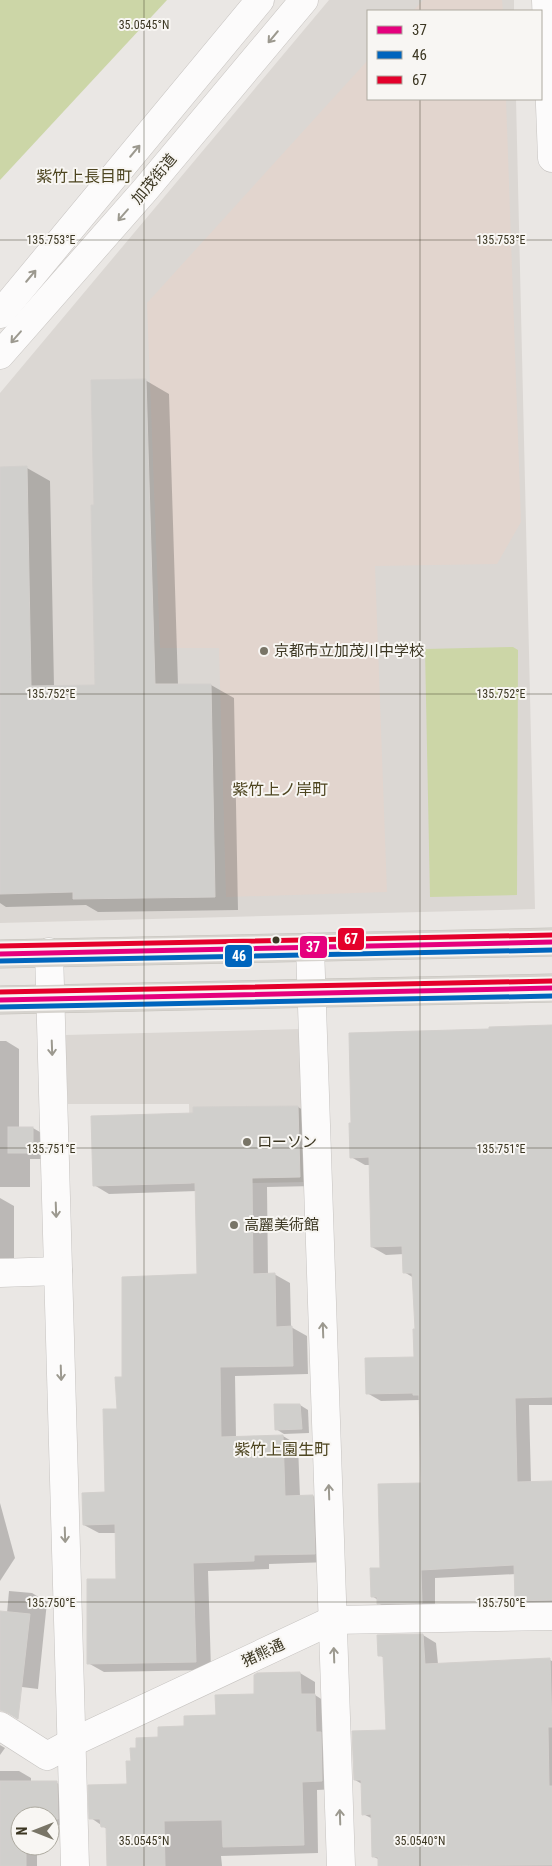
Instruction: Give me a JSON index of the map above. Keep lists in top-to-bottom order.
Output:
{
  "streets": {
    "street": ["加茂街道", "猪熊通"]
  },
  "districts": ["紫竹上長目町", "紫竹上ノ岸町", "紫竹上園生町"],
  "places": ["京都市立加茂川中学校", "ローソン", "高麗美術館"],
  "lines": ["transit line 67", "transit line 37", "transit line 46"],
  "legend": ["37", "46", "67"],
  "north": "left",
  "coordinates": [
    "35.0545°N",
    "135.753°E",
    "135.752°E",
    "135.751°E",
    "135.750°E",
    "35.0540°N"
  ]
}
